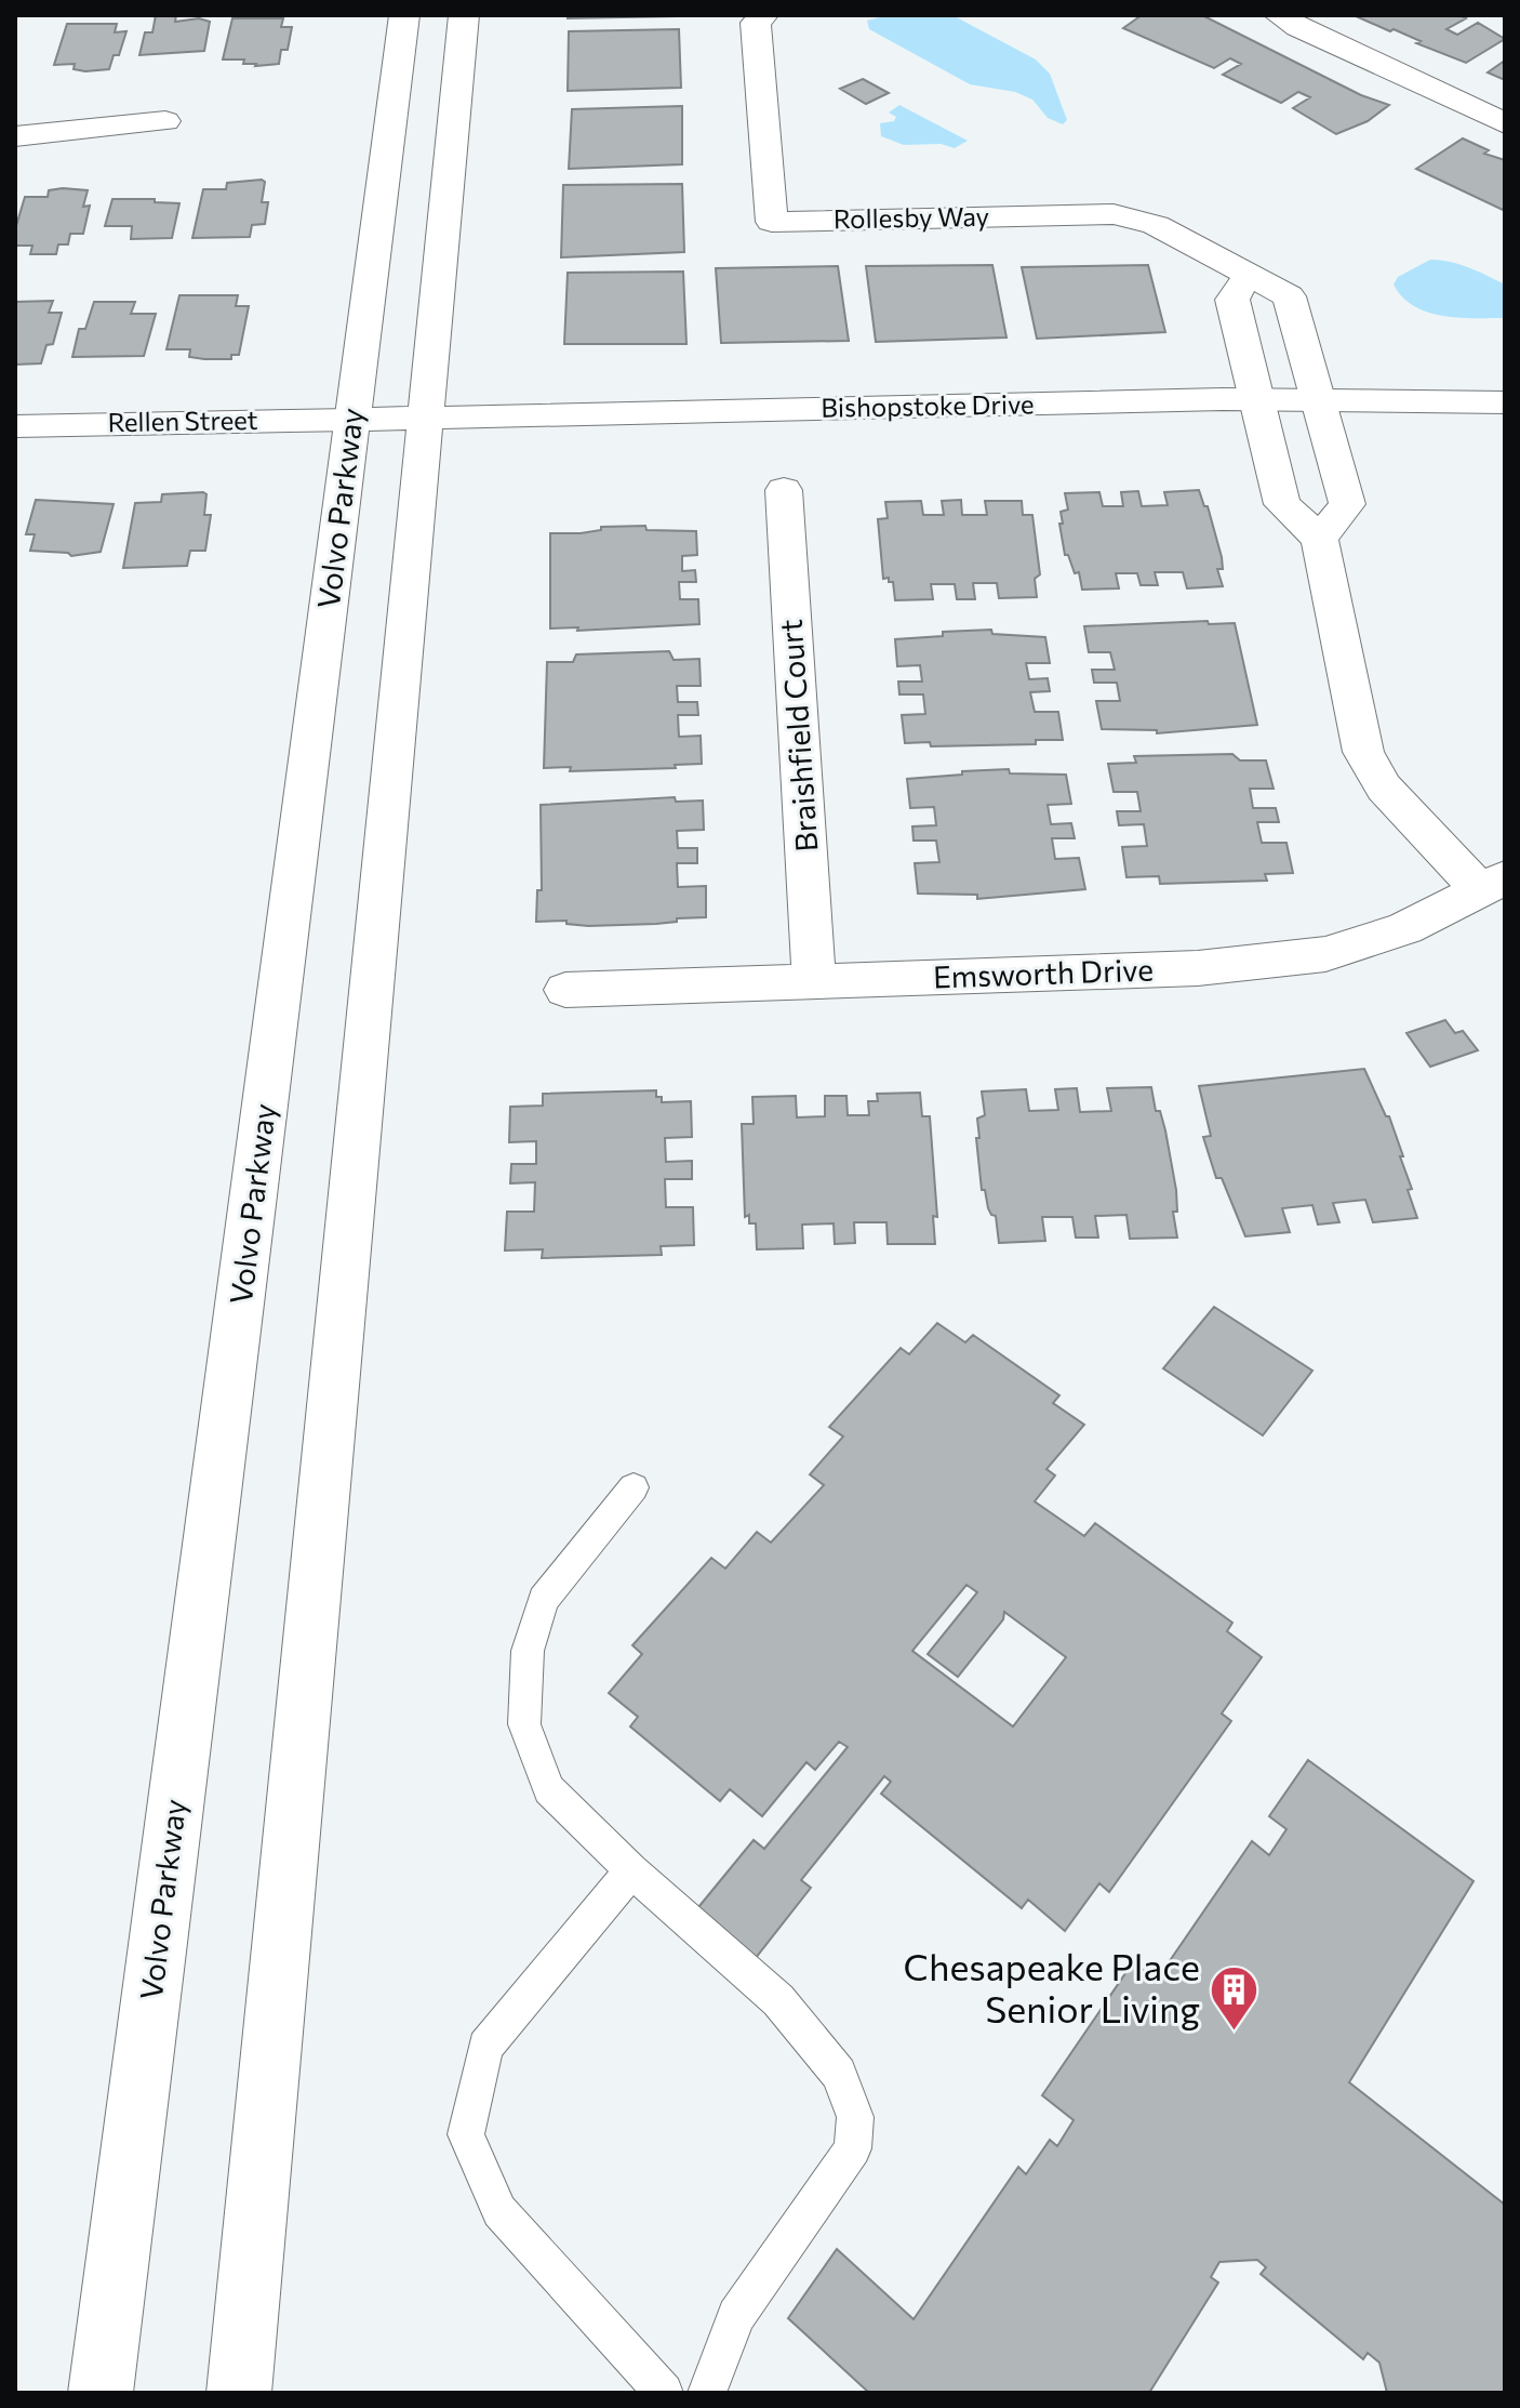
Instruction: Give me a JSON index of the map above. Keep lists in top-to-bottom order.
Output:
{
  "streets": {
    "street": [
      "Rollesby Way",
      "Bishopstoke Drive",
      "Rellen Street",
      "Volvo Parkway",
      "Braishfield Court",
      "Emsworth Drive"
    ]
  },
  "crossings": [
    ["Rollesby Way", "Bishopstoke Drive"],
    ["Bishopstoke Drive", "Rellen Street"],
    ["Bishopstoke Drive", "Volvo Parkway"],
    ["Rellen Street", "Volvo Parkway"],
    ["Braishfield Court", "Emsworth Drive"]
  ],
  "places": {
    "building": ["Chesapeake Place Senior Living"]
  }
}
